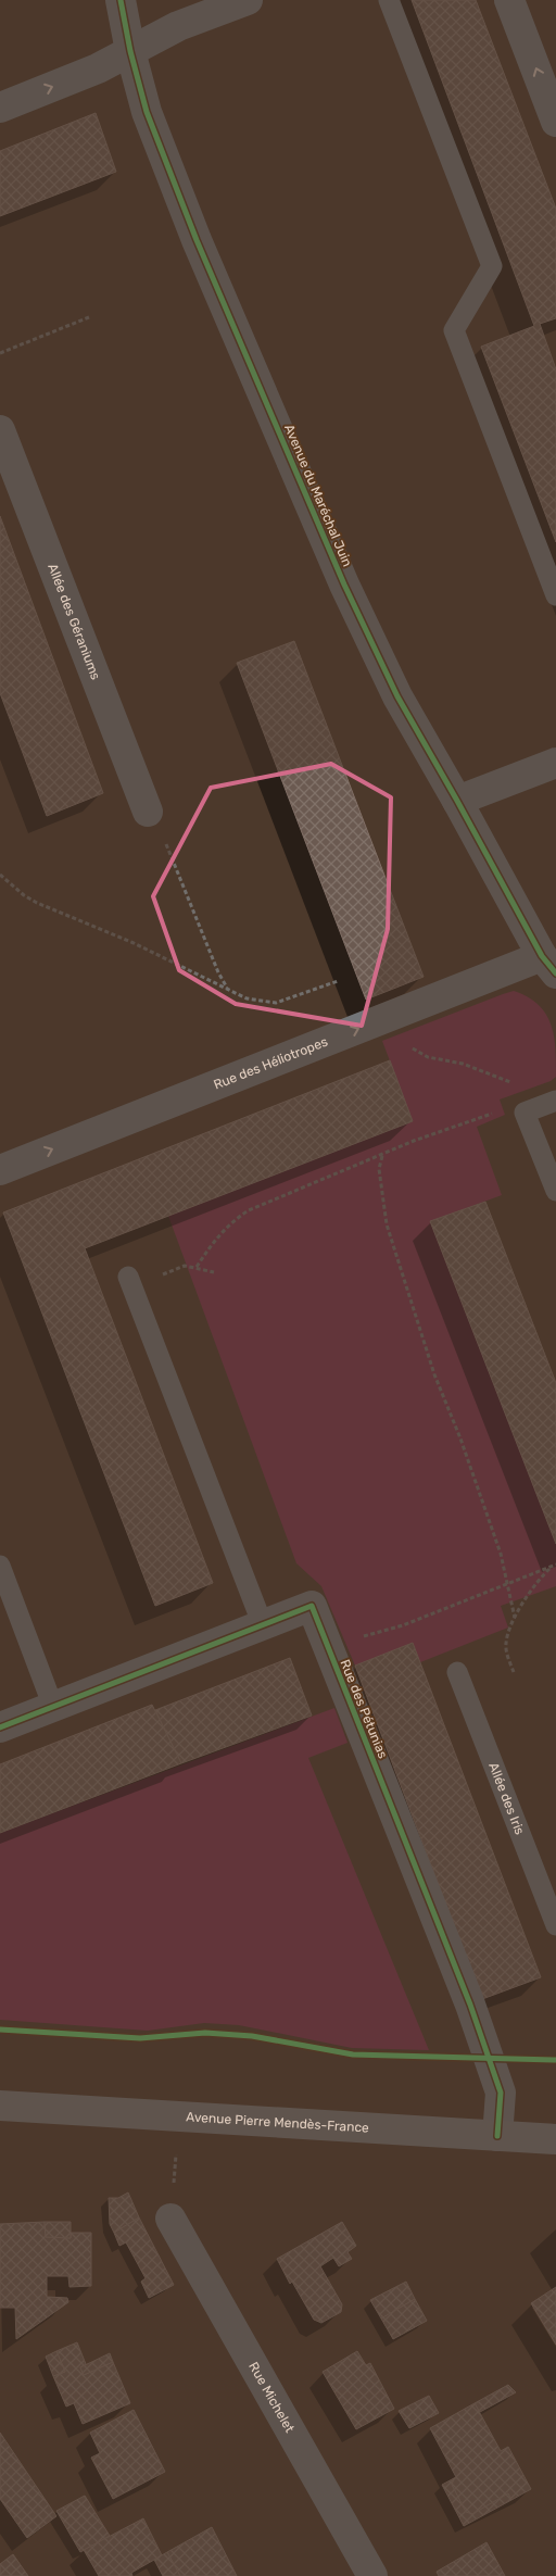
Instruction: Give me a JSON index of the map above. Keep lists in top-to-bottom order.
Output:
{
  "streets": {
    "main road": ["Avenue Pierre Mendès-France"],
    "street": [
      "Avenue du Maréchal Juin",
      "Allée des Géraniums",
      "Rue des Héliotropes",
      "Rue des Pétunias",
      "Rue Michelet"
    ],
    "lane": ["Allée des Iris"]
  },
  "crossings": [
    ["Avenue du Maréchal Juin", "Rue des Héliotropes"],
    ["Rue des Pétunias", "Avenue Pierre Mendès-France"]
  ],
  "one_way": ["Rue des Héliotropes"]
}
